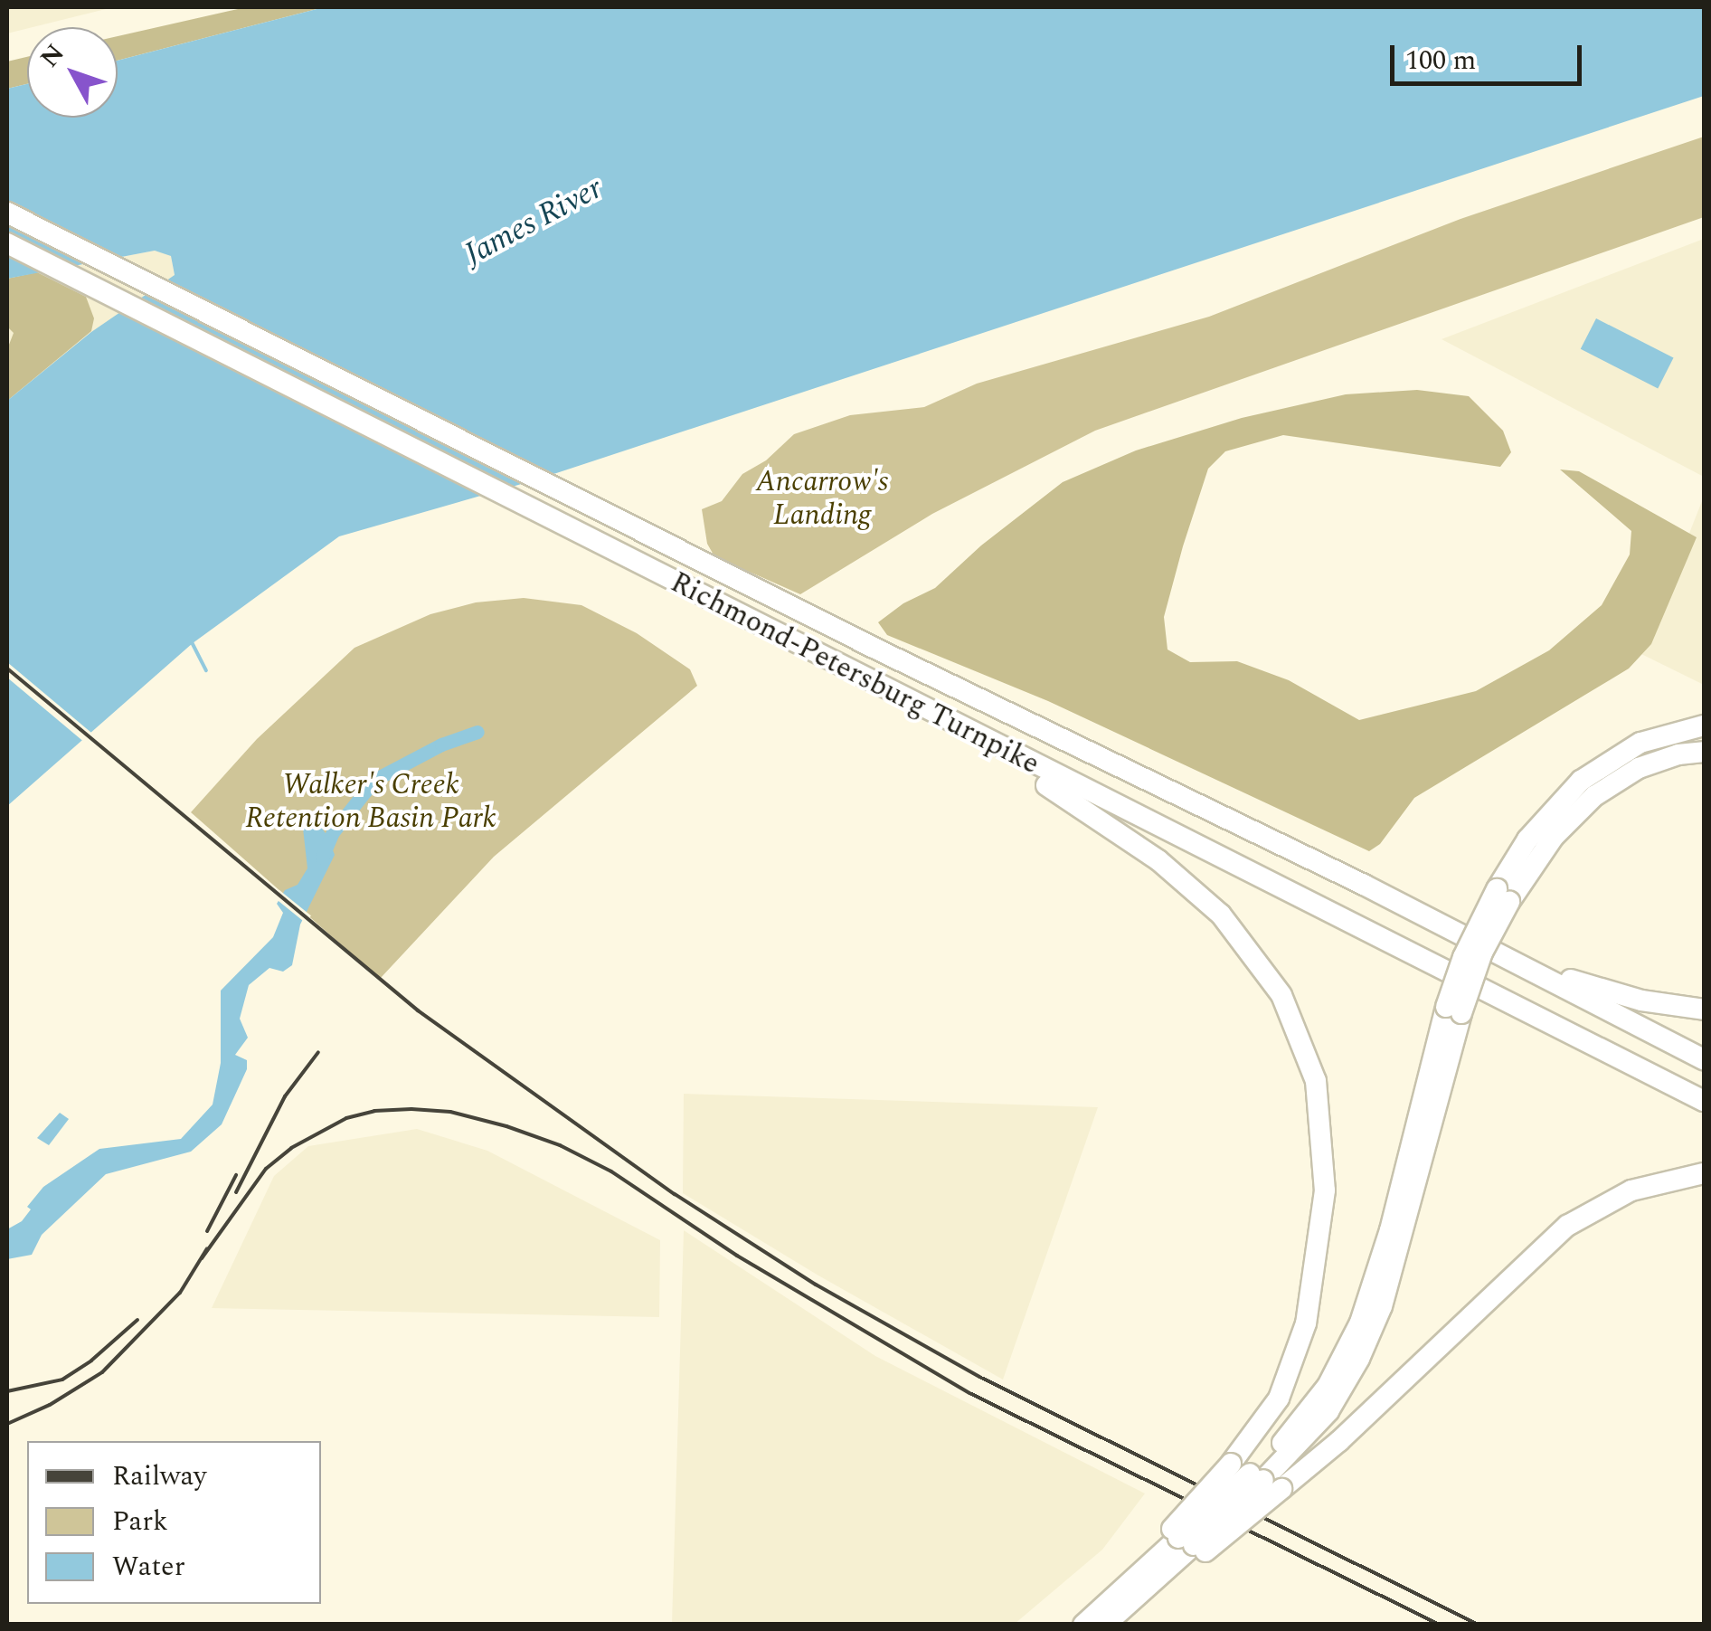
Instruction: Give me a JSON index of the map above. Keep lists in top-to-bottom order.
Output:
{
  "streets": {
    "highway": ["Richmond-Petersburg Turnpike"]
  },
  "water": ["James River"],
  "parks": ["Ancarrow's Landing", "Walker's Creek Retention Basin Park"],
  "legend": ["Railway", "Park", "Water"],
  "scale_bar": "100 m",
  "north": "top left"
}
